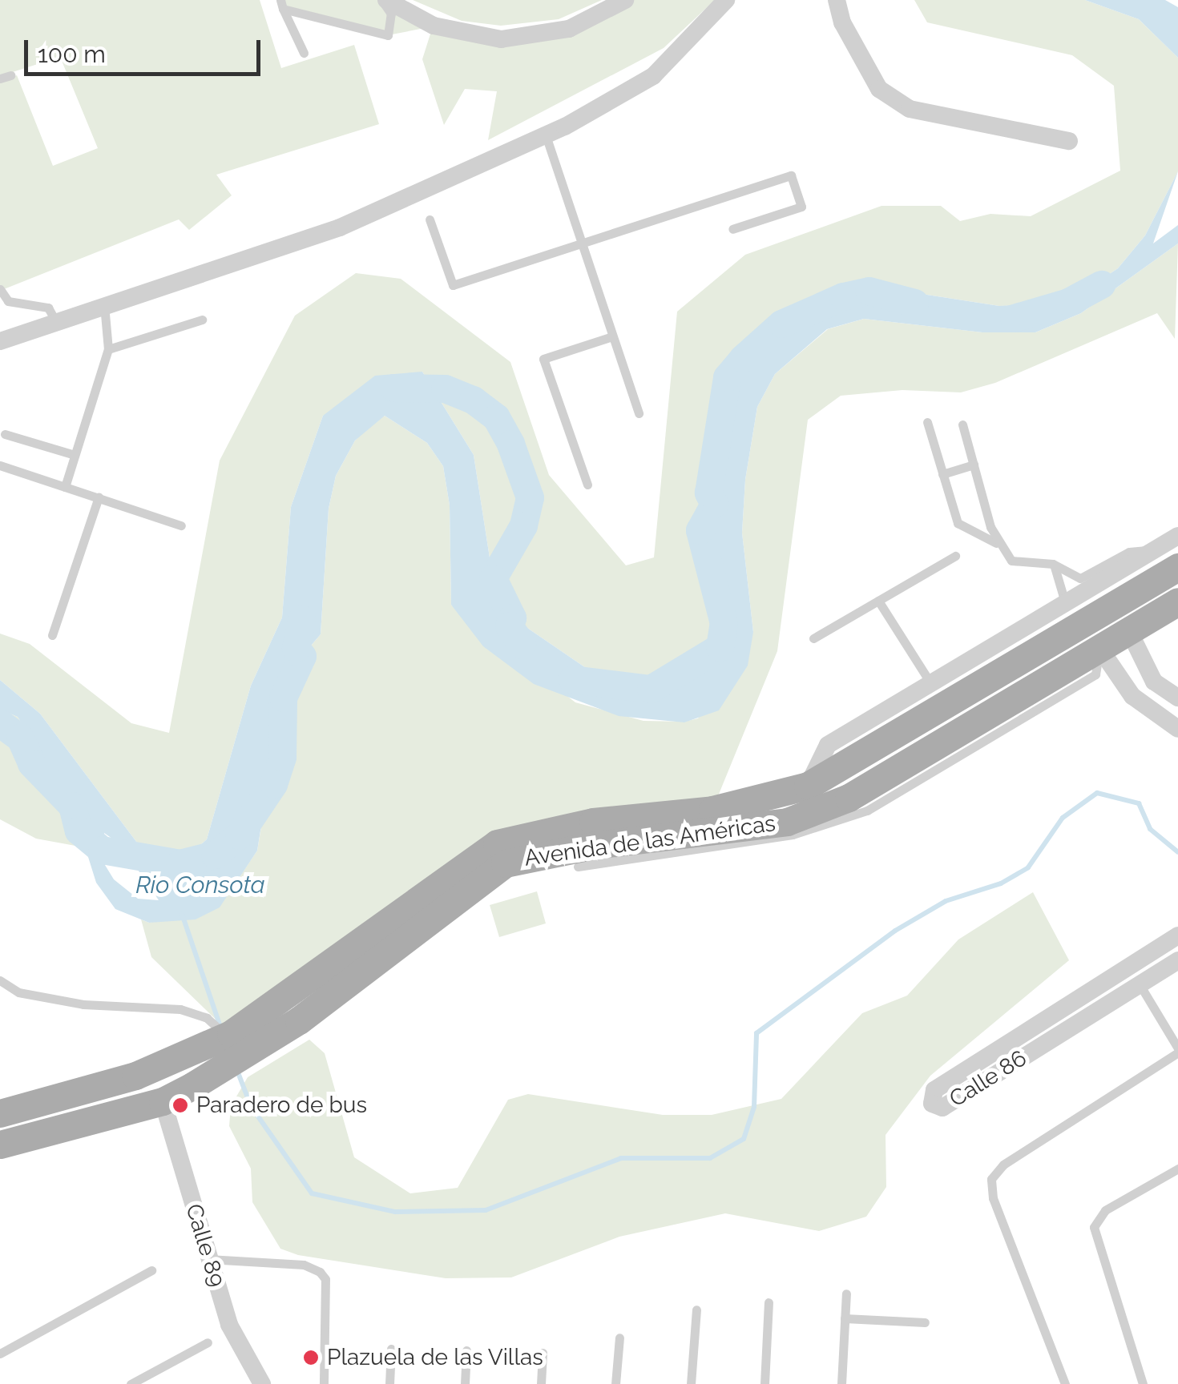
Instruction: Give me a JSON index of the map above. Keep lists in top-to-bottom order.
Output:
{
  "streets": {
    "main road": ["Avenida de las Américas"],
    "street": ["Calle 86", "Calle 89"]
  },
  "crossings": [
    ["Avenida de las Américas", "Calle 89"]
  ],
  "water": ["Rio Consota"],
  "places": ["Paradero de bus", "Plazuela de las Villas"],
  "scale_bar": "100 m"
}
